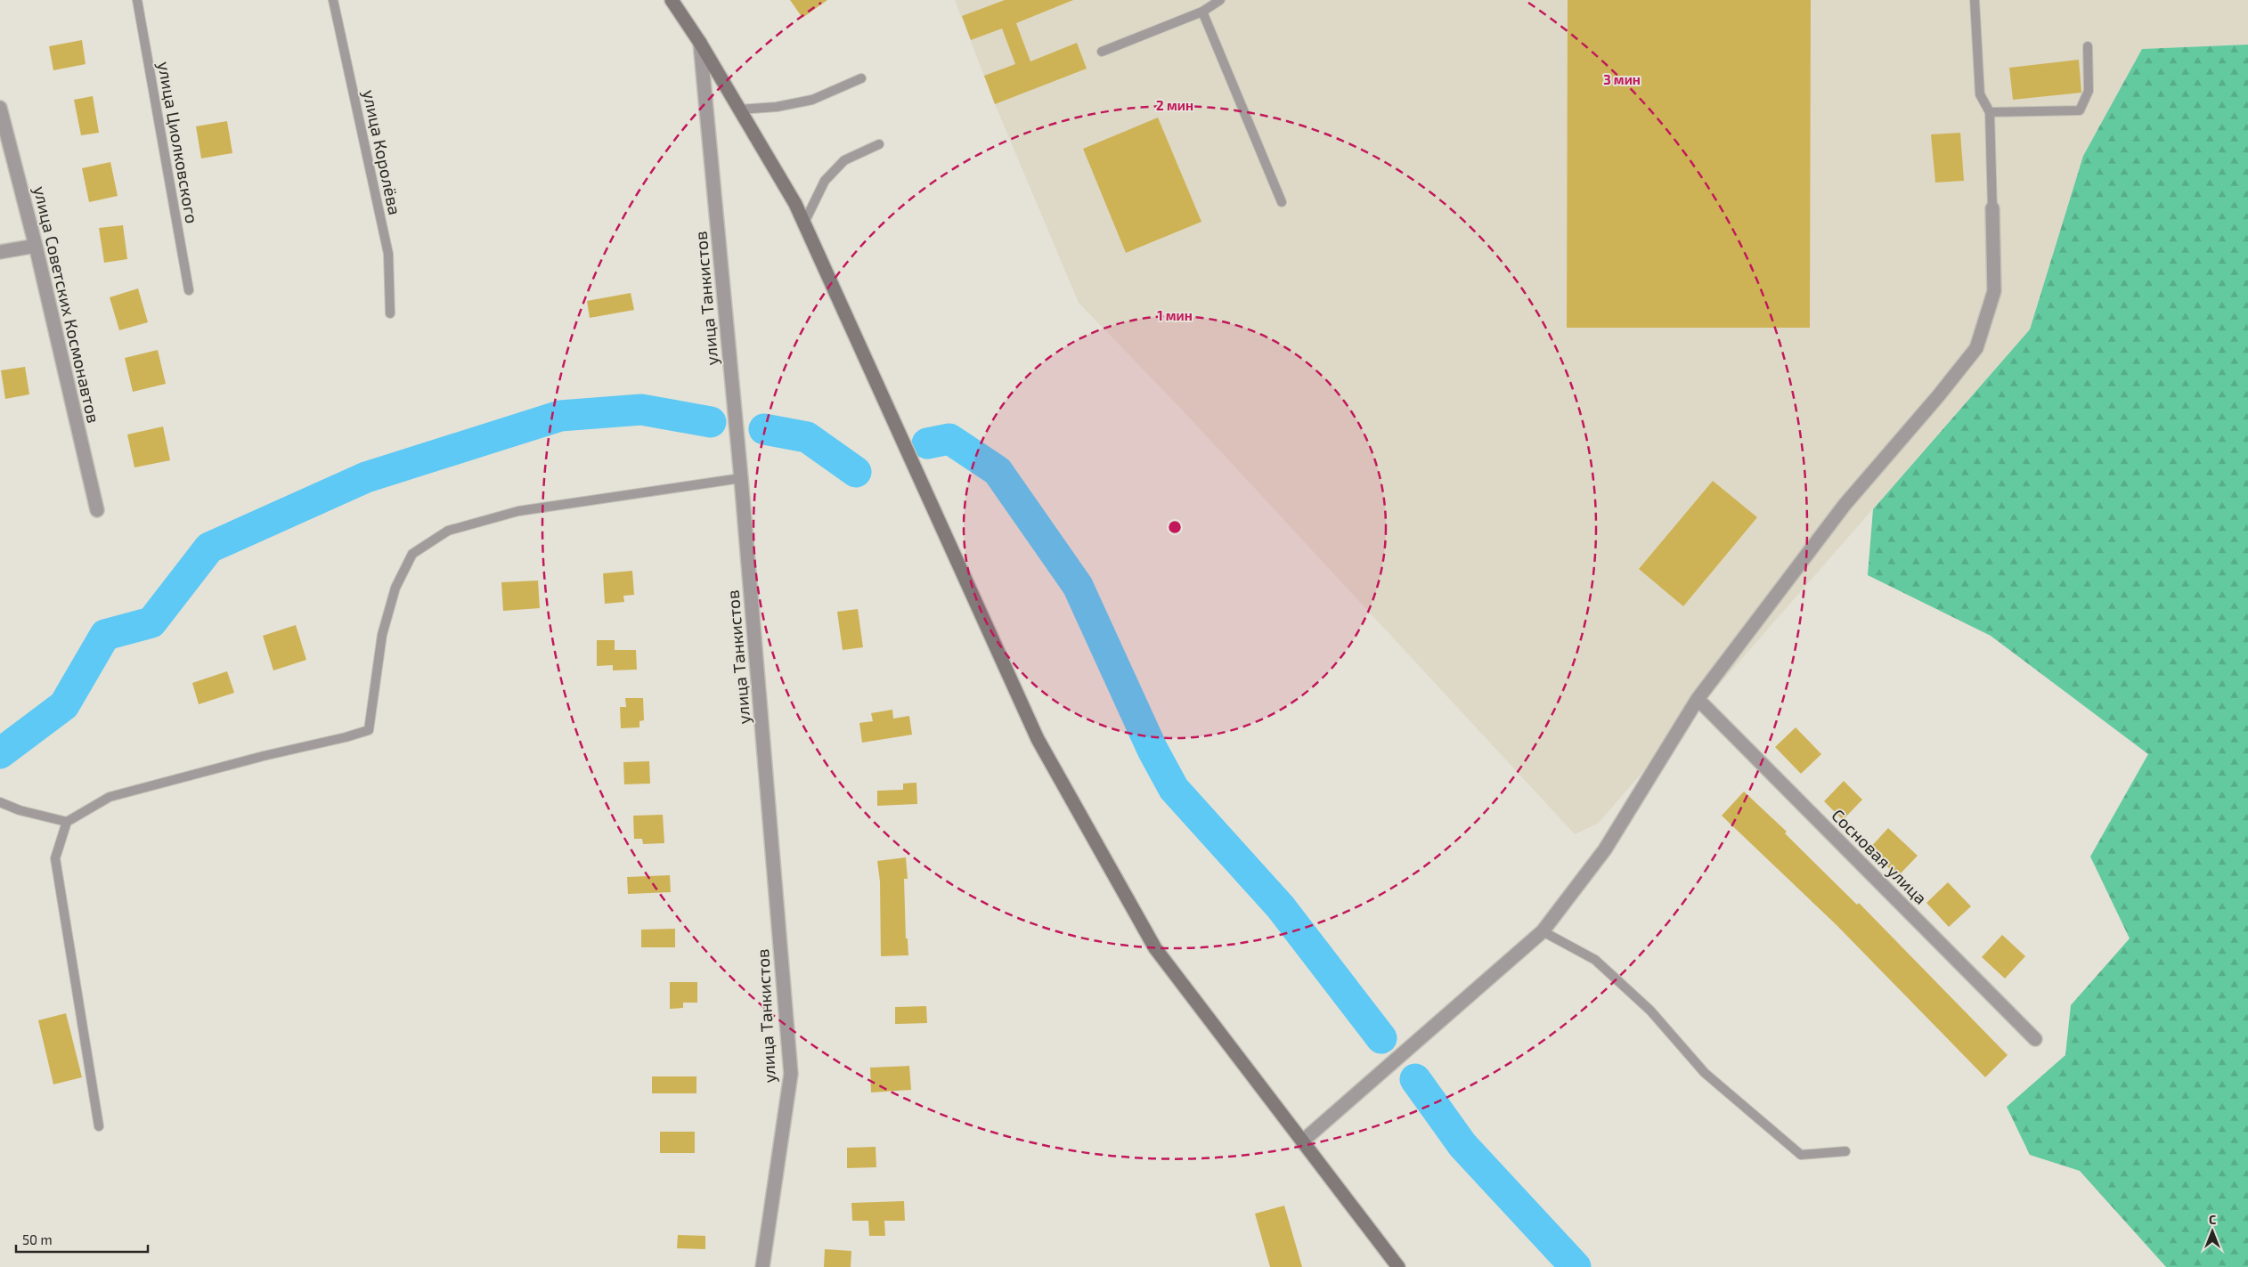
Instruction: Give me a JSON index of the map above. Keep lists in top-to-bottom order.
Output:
{
  "streets": {
    "street": ["улица Танкистов", "улица Советских Космонавтов", "Сосновая улица"],
    "lane": ["улица Циолковского", "улица Королёва"]
  },
  "scale_bar": "50 m",
  "north": "top",
  "rings": ["3 мин", "2 мин", "1 мин"]
}
